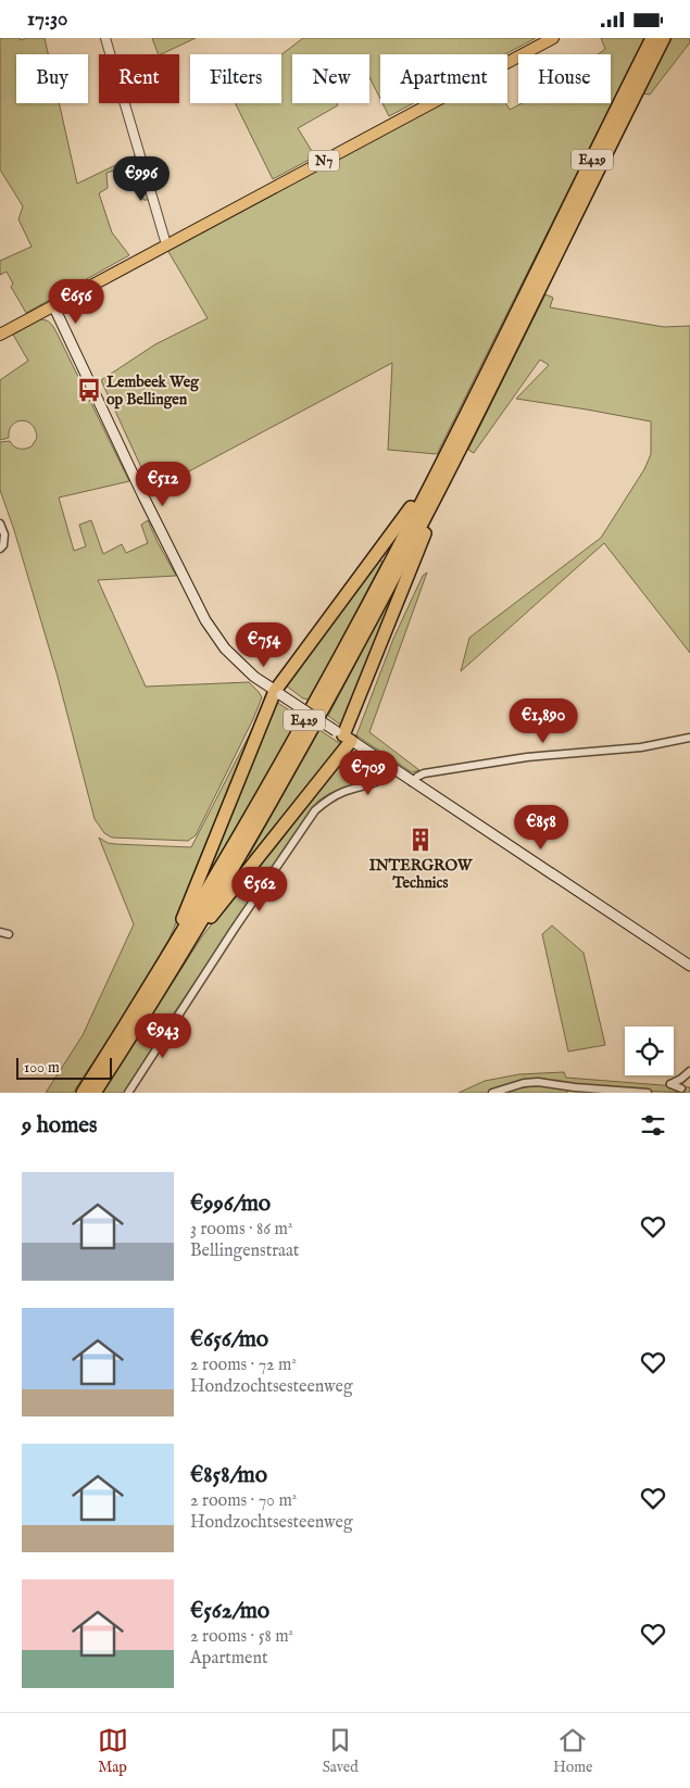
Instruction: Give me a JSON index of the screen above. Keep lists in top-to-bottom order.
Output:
{
  "streets": {
    "highway": ["E429"],
    "main road": ["N7"]
  },
  "places": {
    "bus stop": ["Lembeek Weg op Bellingen"],
    "building": ["INTERGROW Technics"]
  },
  "scale_bar": "100 m",
  "page": {
    "status": "17:30",
    "chip": [
      "Buy",
      "Rent",
      "Filters",
      "New",
      "Apartment",
      "House"
    ],
    "price": [
      "€996",
      "€656",
      "€512",
      "€754",
      "€1,890",
      "€709",
      "€858",
      "€562",
      "€943"
    ],
    "scale": "100 m",
    "heading": "9 homes",
    "list": [
      {
        "name": "€996/mo",
        "note": "3 rooms · 86 m² · Bellingenstraat"
      },
      {
        "name": "€656/mo",
        "note": "2 rooms · 72 m² · Hondzochtsesteenweg"
      },
      {
        "name": "€858/mo",
        "note": "2 rooms · 70 m² · Hondzochtsesteenweg"
      },
      {
        "name": "€562/mo",
        "note": "2 rooms · 58 m² · Apartment"
      }
    ],
    "tabs": ["Map", "Saved", "Home"]
  }
}
